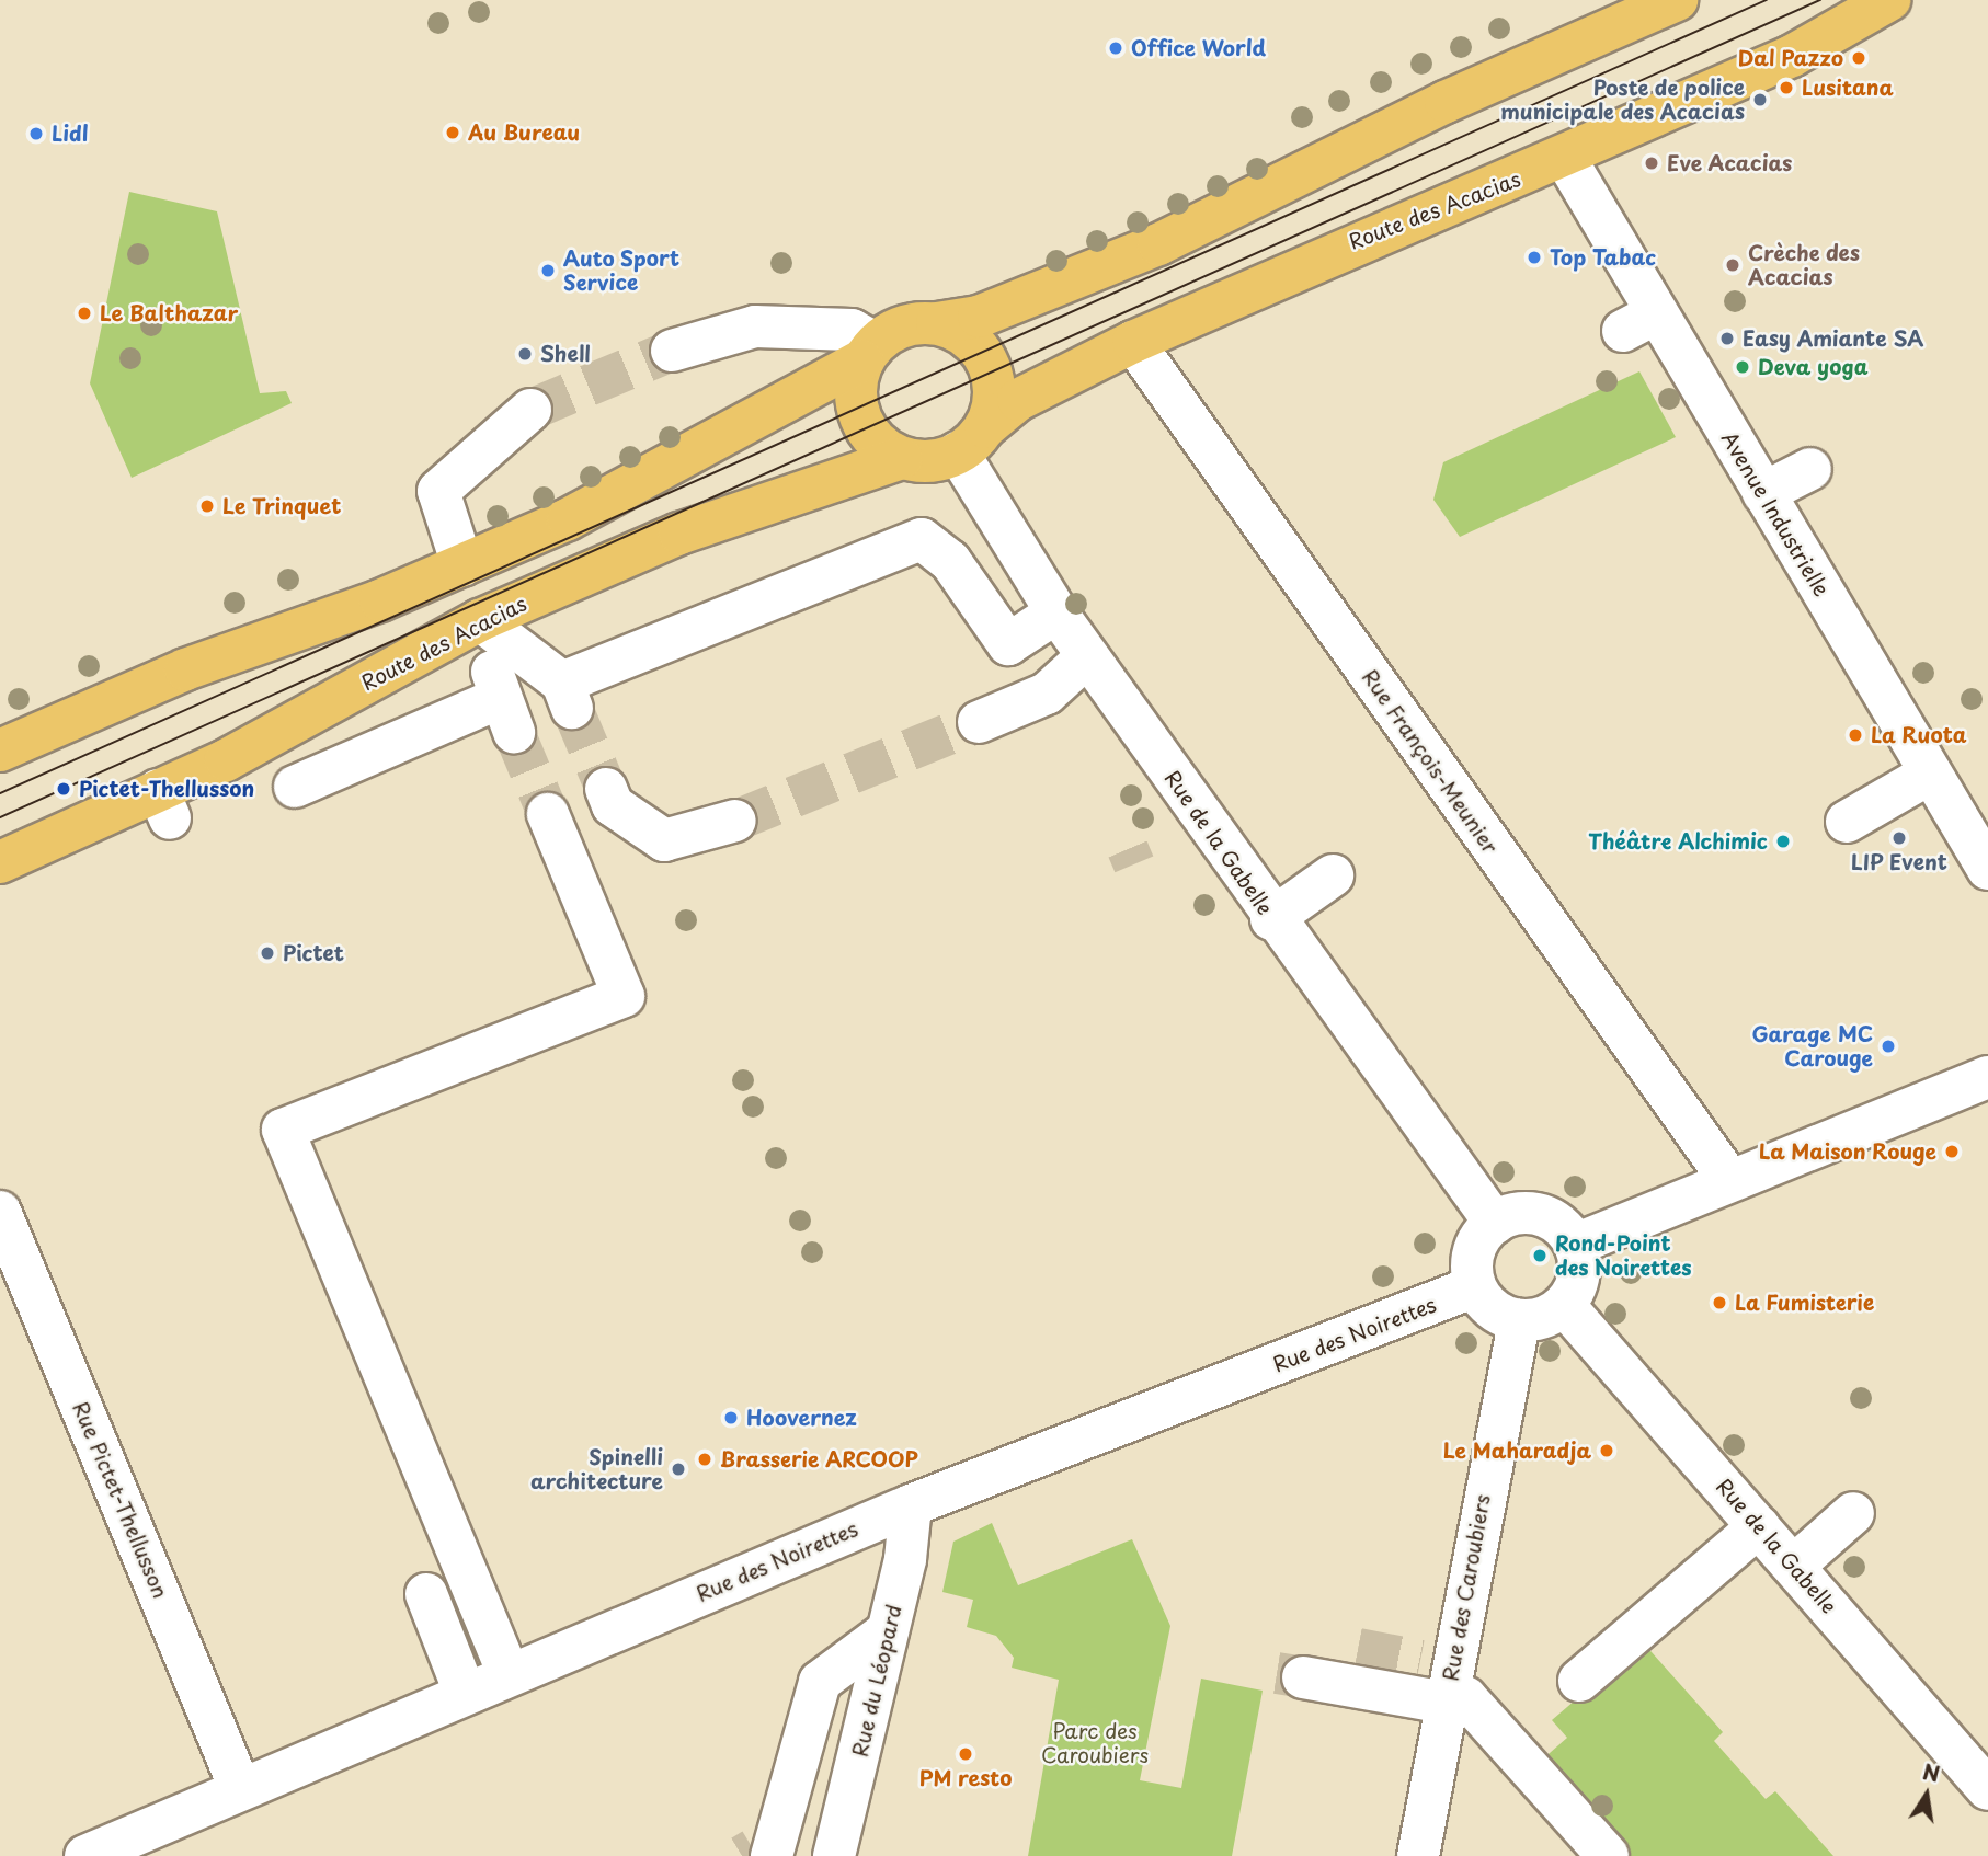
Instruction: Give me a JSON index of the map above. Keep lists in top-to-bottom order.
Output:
{
  "streets": {
    "main road": ["Route des Acacias"],
    "street": [
      "Avenue Industrielle",
      "Rue François-Meunier",
      "Rue de la Gabelle",
      "Rue des Noirettes",
      "Rue Pictet-Thellusson",
      "Rue des Caroubiers",
      "Rue du Léopard"
    ]
  },
  "crossings": [
    ["Route des Acacias", "Avenue Industrielle"],
    ["Route des Acacias", "Rue François-Meunier"],
    ["Route des Acacias", "Rue de la Gabelle"],
    ["Rue de la Gabelle", "Rue des Noirettes"],
    ["Rue de la Gabelle", "Rue des Caroubiers"],
    ["Rue des Noirettes", "Rue Pictet-Thellusson"],
    ["Rue des Noirettes", "Rue des Caroubiers"],
    ["Rue des Noirettes", "Rue du Léopard"]
  ],
  "parks": ["Parc des Caroubiers"],
  "places": [
    "Office World",
    "Dal Pazzo",
    "Lusitana",
    "Poste de police municipale des Acacias",
    "Au Bureau",
    "Lidl",
    "Eve Acacias",
    "Top Tabac",
    "Crèche des Acacias",
    "Auto Sport Service",
    "Le Balthazar",
    "Easy Amiante SA",
    "Shell",
    "Deva yoga",
    "Le Trinquet",
    "La Ruota",
    "Pictet-Thellusson",
    "LIP Event",
    "Théâtre Alchimic",
    "Pictet",
    "Garage MC Carouge",
    "La Maison Rouge",
    "Rond-Point des Noirettes",
    "La Fumisterie",
    "Hoovernez",
    "Le Maharadja",
    "Brasserie ARCOOP",
    "Spinelli architecture",
    "PM resto"
  ],
  "north": "top"
}
